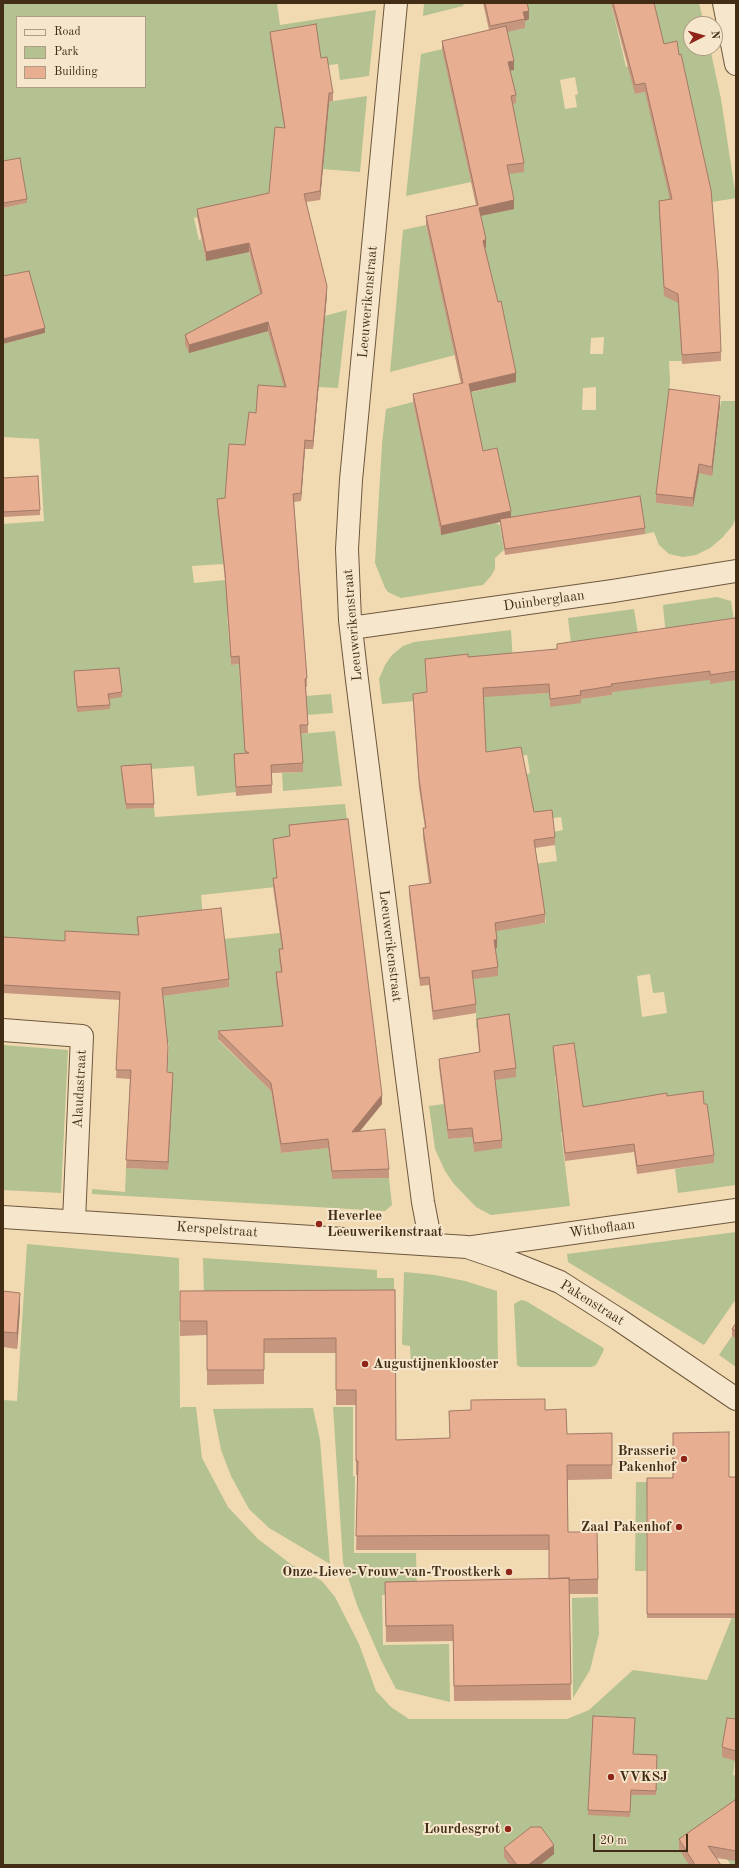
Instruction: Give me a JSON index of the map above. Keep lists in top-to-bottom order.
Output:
{
  "streets": {
    "street": [
      "Leeuwerikenstraat",
      "Duinberglaan",
      "Alaudastraat",
      "Withoflaan",
      "Kerspelstraat",
      "Pakenstraat"
    ]
  },
  "crossings": [
    ["Leeuwerikenstraat", "Duinberglaan"],
    ["Leeuwerikenstraat", "Kerspelstraat"],
    ["Leeuwerikenstraat", "Pakenstraat"],
    ["Alaudastraat", "Kerspelstraat"],
    ["Withoflaan", "Pakenstraat"],
    ["Kerspelstraat", "Pakenstraat"]
  ],
  "places": [
    "Heverlee Leeuwerikenstraat",
    "Augustijnenklooster",
    "Brasserie Pakenhof",
    "Zaal Pakenhof",
    "Onze-Lieve-Vrouw-van-Troostkerk",
    "VVKSJ",
    "Lourdesgrot"
  ],
  "legend": ["Road", "Park", "Building"],
  "scale_bar": "20 m",
  "north": "right"
}
